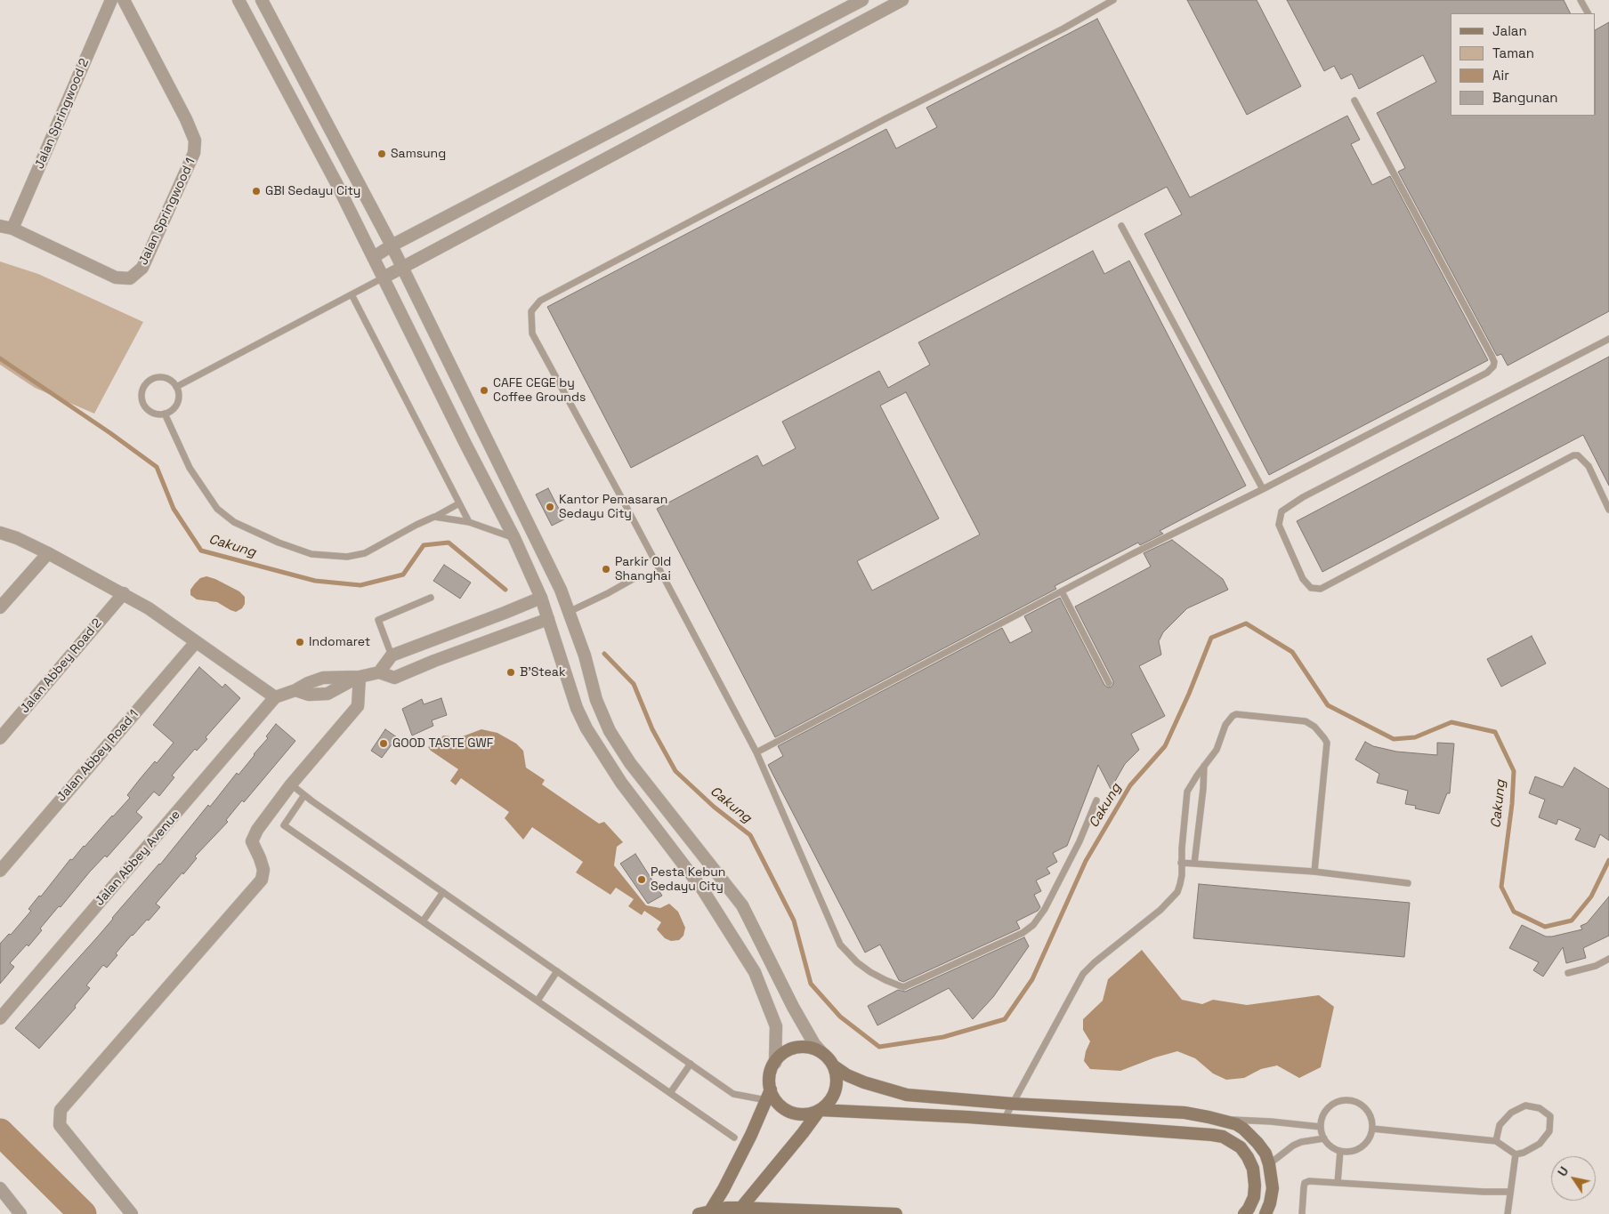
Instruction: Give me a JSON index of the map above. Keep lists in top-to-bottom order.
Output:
{
  "streets": {
    "street": [
      "Jalan Springwood 2",
      "Jalan Springwood 1",
      "Jalan Abbey Road 2",
      "Jalan Abbey Road 1",
      "Jalan Abbey Avenue"
    ]
  },
  "crossings": [
    ["Jalan Springwood 2", "Jalan Springwood 1"]
  ],
  "water": ["Cakung"],
  "places": [
    "Samsung",
    "GBI Sedayu City",
    "CAFE CEGE by Coffee Grounds",
    "Kantor Pemasaran Sedayu City",
    "Parkir Old Shanghai",
    "Indomaret",
    "B'Steak",
    "GOOD TASTE GWF",
    "Pesta Kebun Sedayu City"
  ],
  "legend": [
    "Jalan",
    "Taman",
    "Air",
    "Bangunan"
  ],
  "north": "top left"
}
